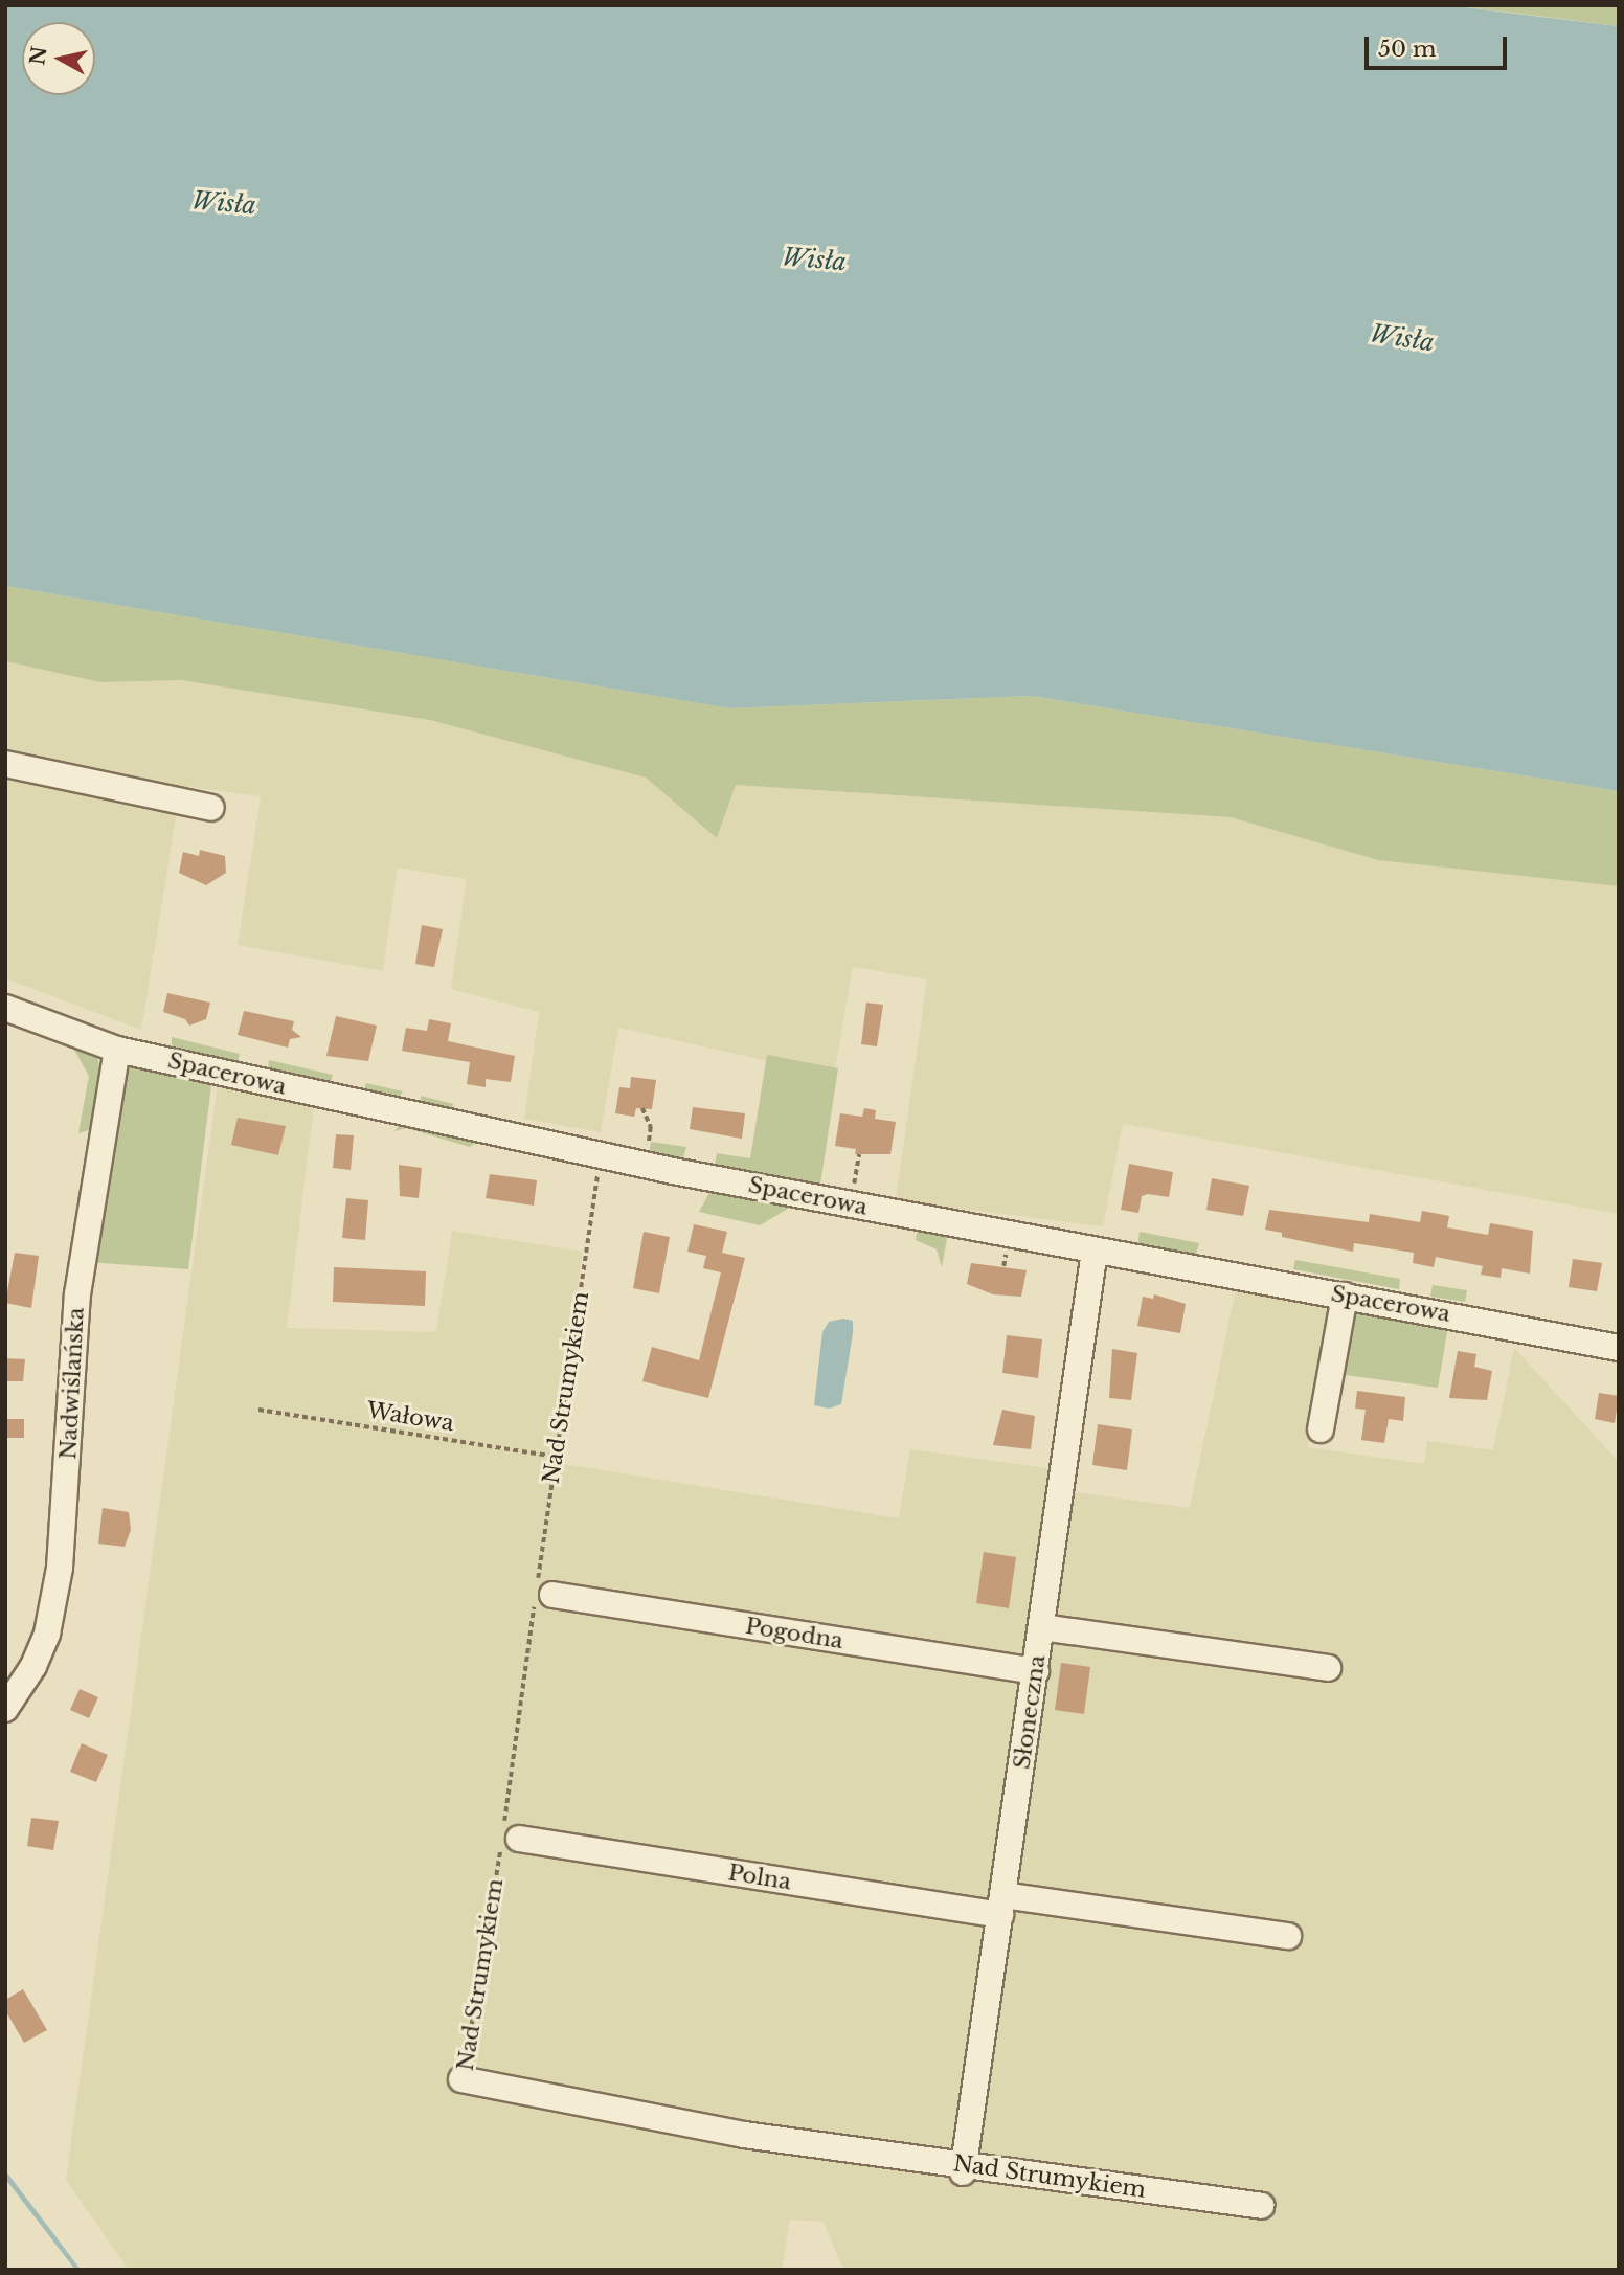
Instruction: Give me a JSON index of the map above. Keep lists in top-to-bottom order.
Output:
{
  "streets": {
    "street": [
      "Spacerowa",
      "Nadwiślańska",
      "Nad Strumykiem",
      "Pogodna",
      "Słoneczna",
      "Polna"
    ],
    "path": ["Wałowa"]
  },
  "crossings": [
    ["Spacerowa", "Nadwiślańska"],
    ["Spacerowa", "Nad Strumykiem"],
    ["Spacerowa", "Słoneczna"],
    ["Nad Strumykiem", "Wałowa"],
    ["Nad Strumykiem", "Pogodna"],
    ["Nad Strumykiem", "Słoneczna"],
    ["Nad Strumykiem", "Polna"],
    ["Pogodna", "Słoneczna"],
    ["Słoneczna", "Polna"]
  ],
  "water": ["Wisła"],
  "scale_bar": "50 m",
  "north": "left"
}
